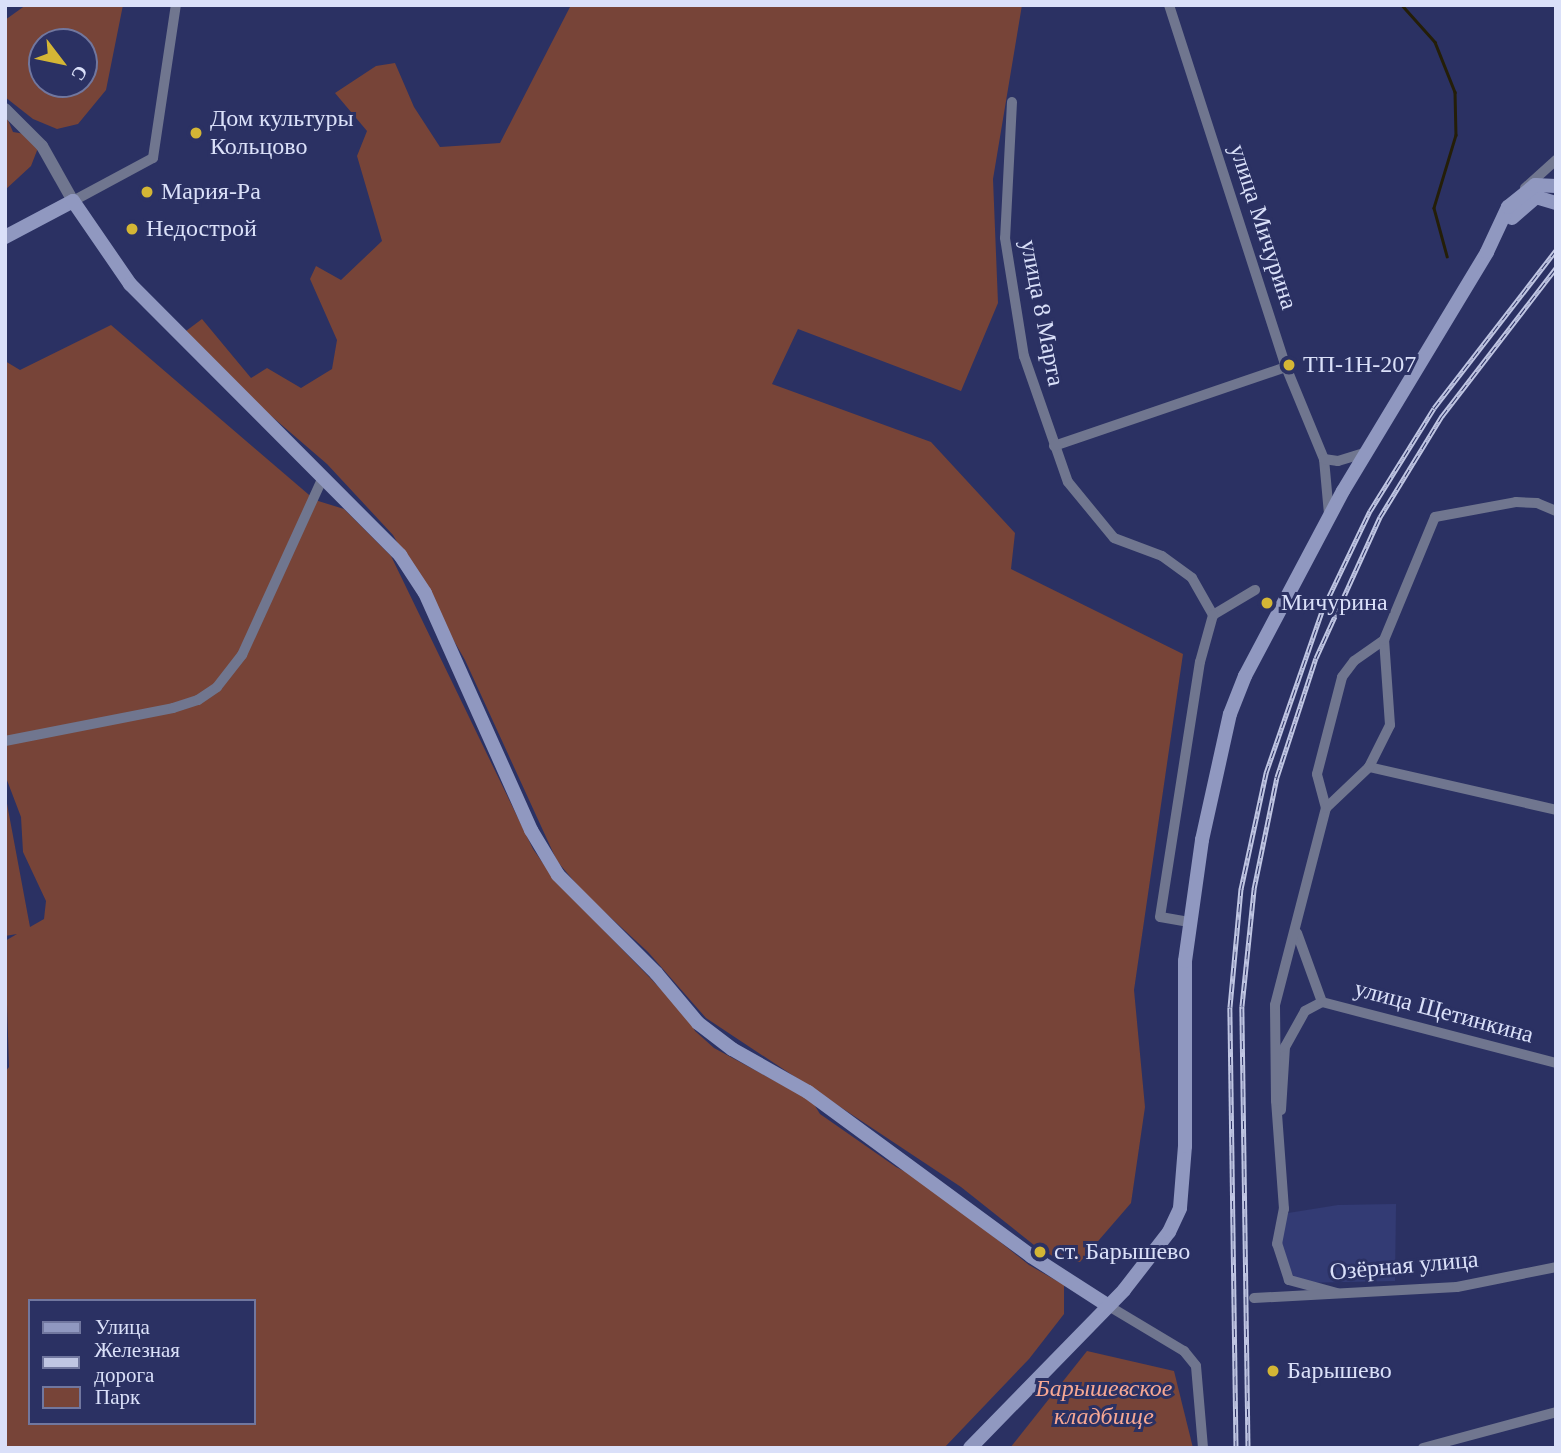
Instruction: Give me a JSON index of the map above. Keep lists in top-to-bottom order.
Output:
{
  "streets": {
    "street": [
      "улица Мичурина",
      "улица 8 Марта",
      "улица Щетинкина",
      "Озёрная улица"
    ]
  },
  "parks": ["Барышевское кладбище"],
  "places": [
    "Дом культуры Кольцово",
    "Мария-Ра",
    "Недострой",
    "ТП-1Н-207",
    "Мичурина",
    "ст. Барышево",
    "Барышево"
  ],
  "legend": ["Улица", "Железная дорога", "Парк"],
  "north": "bottom right"
}
